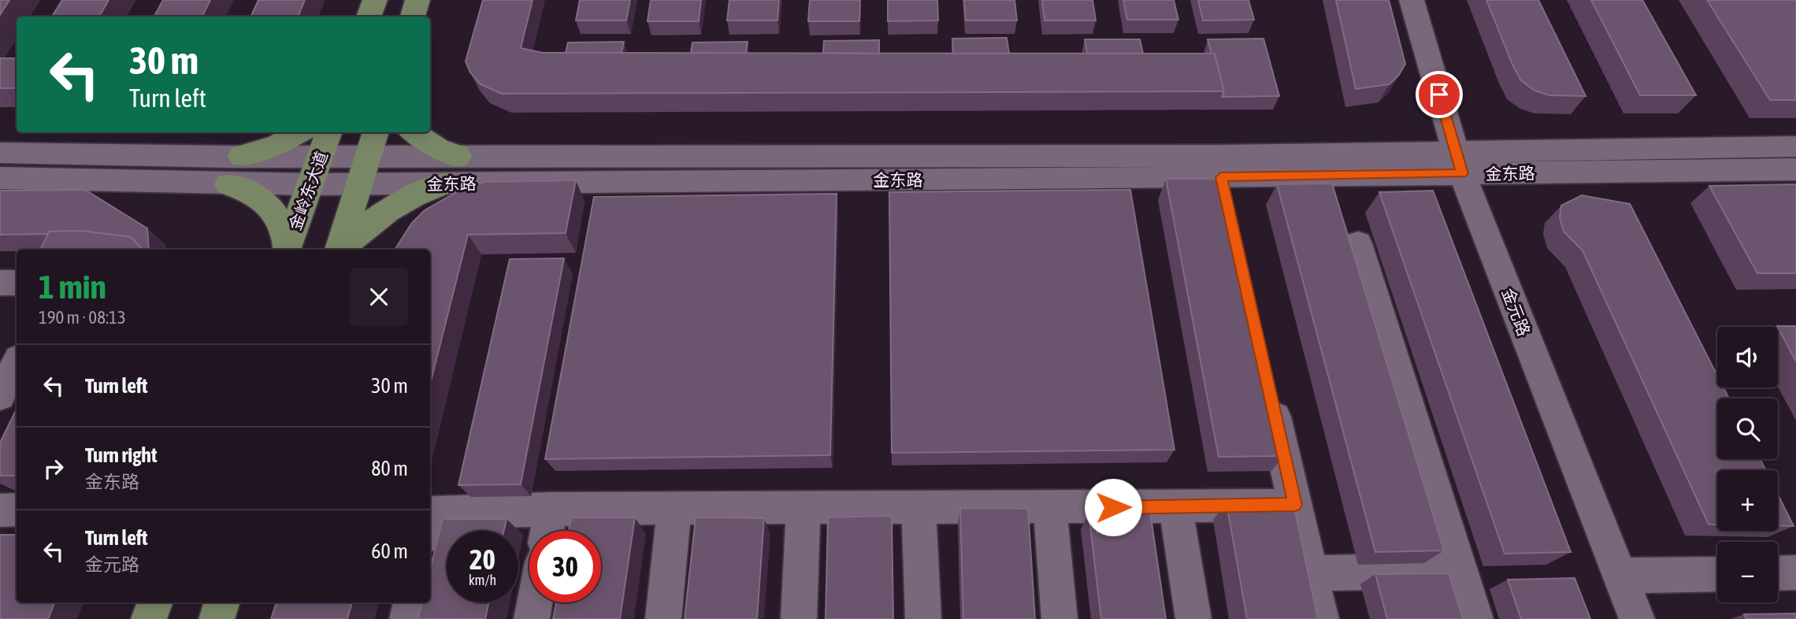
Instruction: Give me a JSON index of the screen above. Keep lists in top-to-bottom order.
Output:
{
  "streets": {
    "main road": ["金岭东大道"],
    "street": ["金东路", "金元路"]
  },
  "crossings": [
    ["金东路", "金岭东大道"],
    ["金东路", "金元路"]
  ],
  "page": {
    "turn": ["30 m", "Turn left"],
    "heading": ["1 min", "190 m · 08:13"],
    "map_buttons": ["+", "−"],
    "list": [
      {
        "name": "Turn left",
        "value": "30 m"
      },
      {
        "name": "Turn right",
        "note": "金东路",
        "value": "80 m"
      },
      {
        "name": "Turn left",
        "note": "金元路",
        "value": "60 m"
      }
    ],
    "speed": "20 km/h",
    "limit": "30"
  }
}
